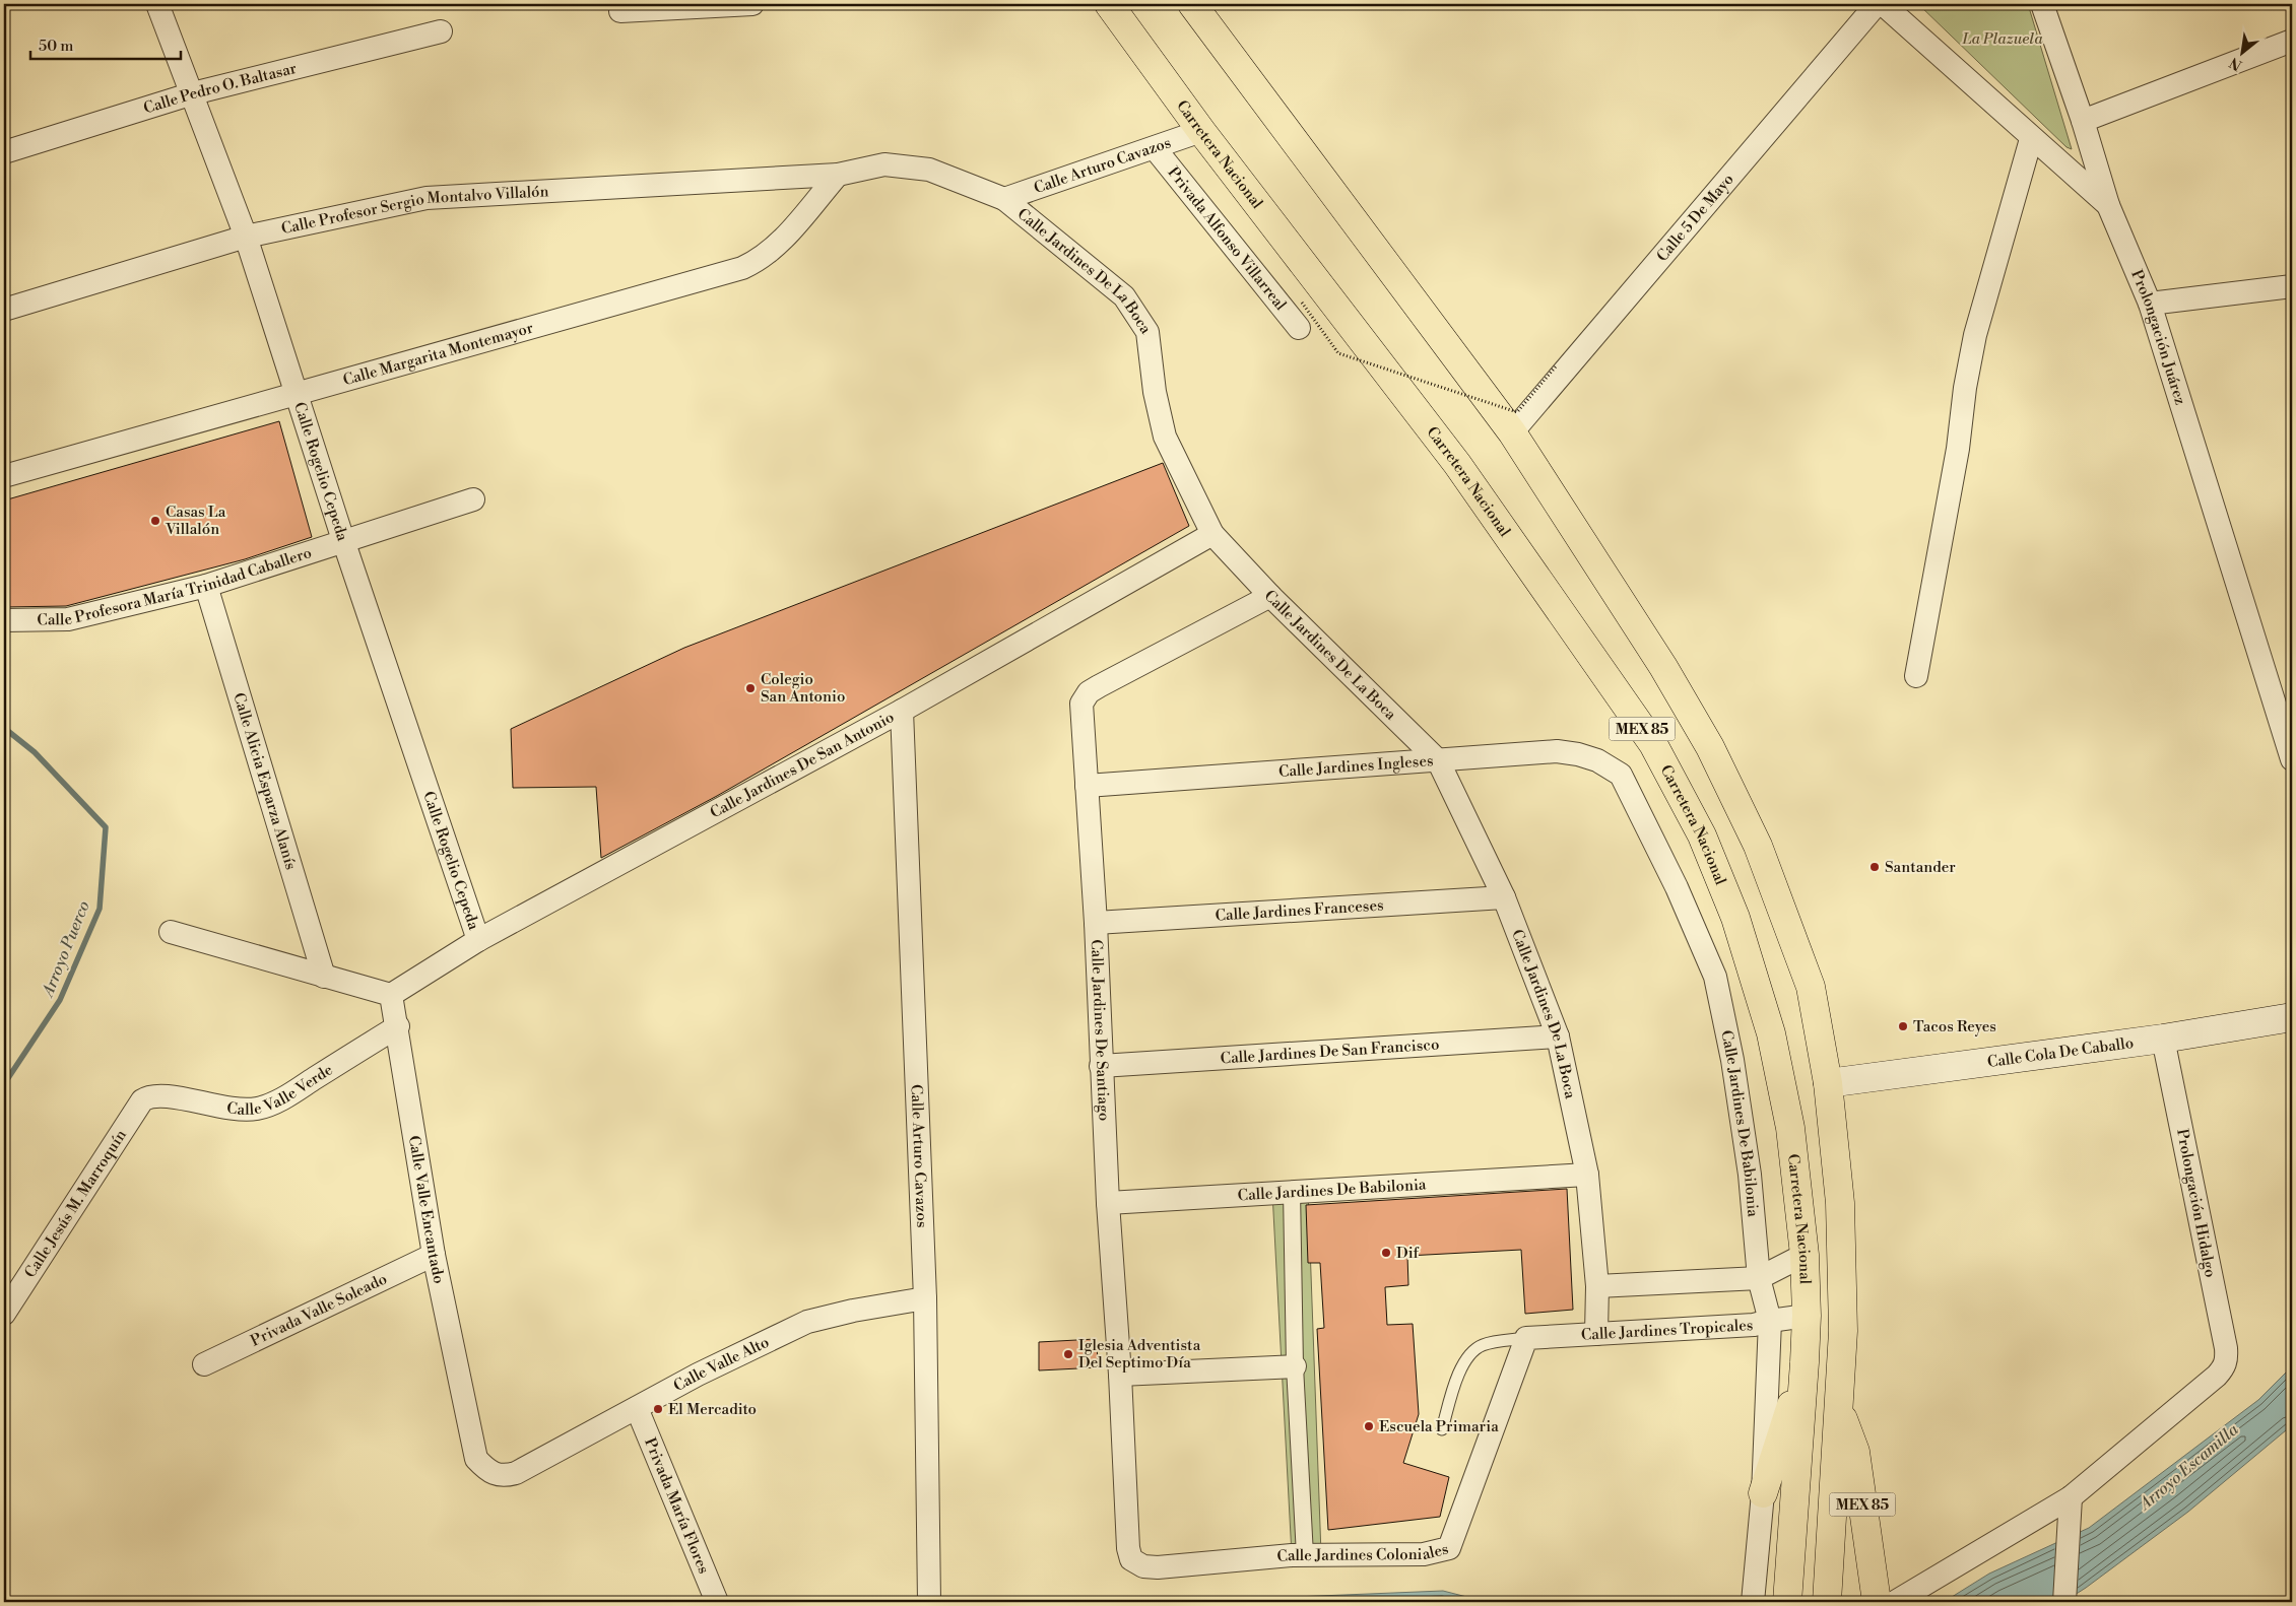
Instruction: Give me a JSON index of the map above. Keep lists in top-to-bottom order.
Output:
{
  "streets": {
    "highway": ["Carretera Nacional", "MEX 85"],
    "main road": ["Calle Cola De Caballo"],
    "street": [
      "Calle Pedro O. Baltasar",
      "Calle Arturo Cavazos",
      "Calle Profesor Sergio Montalvo Villalón",
      "Calle 5 De Mayo",
      "Privada Alfonso Villarreal",
      "Calle Jardines De La Boca",
      "Prolongación Juárez",
      "Calle Margarita Montemayor",
      "Calle Rogelio Cepeda",
      "Calle Profesora María Trinidad Caballero",
      "Calle Jardines De San Antonio",
      "Calle Jardines Ingleses",
      "Calle Alicia Esparza Alanís",
      "Calle Jardines Franceses",
      "Calle Jardines De Santiago",
      "Calle Jardines De San Francisco",
      "Calle Valle Verde",
      "Calle Jardines De Babilonia",
      "Prolongación Hidalgo",
      "Calle Jesús M. Marroquín",
      "Calle Valle Encantado",
      "Privada Valle Soleado",
      "Calle Jardines Tropicales",
      "Calle Valle Alto",
      "Privada María Flores",
      "Calle Jardines Coloniales"
    ]
  },
  "crossings": [
    ["Calle Pedro O. Baltasar", "Calle Rogelio Cepeda"],
    ["Carretera Nacional", "Calle Arturo Cavazos"],
    ["Carretera Nacional", "MEX 85"],
    ["Carretera Nacional", "Calle Jardines Tropicales"],
    ["Calle Arturo Cavazos", "Privada Alfonso Villarreal"],
    ["Calle Arturo Cavazos", "Calle Jardines De La Boca"],
    ["Calle Arturo Cavazos", "Calle Jardines De San Antonio"],
    ["Calle Arturo Cavazos", "Calle Valle Alto"],
    ["Calle Profesor Sergio Montalvo Villalón", "Calle Jardines De La Boca"],
    ["Calle Profesor Sergio Montalvo Villalón", "Calle Margarita Montemayor"],
    ["Calle Profesor Sergio Montalvo Villalón", "Calle Rogelio Cepeda"],
    ["Calle 5 De Mayo", "MEX 85"],
    ["Calle Jardines De La Boca", "Calle Margarita Montemayor"],
    ["Calle Jardines De La Boca", "Calle Jardines De San Antonio"],
    ["Calle Jardines De La Boca", "Calle Jardines Ingleses"],
    ["Calle Jardines De La Boca", "Calle Jardines Franceses"],
    ["Calle Jardines De La Boca", "Calle Jardines De Santiago"],
    ["Calle Jardines De La Boca", "Calle Jardines De San Francisco"],
    ["Calle Jardines De La Boca", "Calle Jardines De Babilonia"],
    ["Calle Jardines De La Boca", "Calle Jardines Tropicales"],
    ["Calle Margarita Montemayor", "Calle Rogelio Cepeda"],
    ["Calle Rogelio Cepeda", "Calle Profesora María Trinidad Caballero"],
    ["Calle Rogelio Cepeda", "Calle Jardines De San Antonio"],
    ["Calle Profesora María Trinidad Caballero", "Calle Alicia Esparza Alanís"],
    ["MEX 85", "Calle Cola De Caballo"],
    ["Calle Jardines De San Antonio", "Calle Valle Encantado"],
    ["Calle Jardines Ingleses", "Calle Jardines De Santiago"],
    ["Calle Jardines Ingleses", "Calle Jardines De Babilonia"],
    ["Calle Jardines Franceses", "Calle Jardines De Santiago"],
    ["Calle Jardines De Santiago", "Calle Jardines De San Francisco"],
    ["Calle Jardines De Santiago", "Calle Jardines De Babilonia"],
    ["Calle Jardines De Santiago", "Calle Jardines Coloniales"],
    ["Calle Cola De Caballo", "Prolongación Hidalgo"],
    ["Calle Valle Verde", "Calle Jesús M. Marroquín"],
    ["Calle Valle Verde", "Calle Valle Encantado"],
    ["Calle Jardines De Babilonia", "Calle Jardines Tropicales"],
    ["Calle Valle Encantado", "Privada Valle Soleado"],
    ["Calle Valle Encantado", "Calle Valle Alto"],
    ["Calle Jardines Tropicales", "Calle Jardines Coloniales"],
    ["Calle Valle Alto", "Privada María Flores"]
  ],
  "water": ["Arroyo Puerco", "Arroyo Escamilla"],
  "parks": ["La Plazuela"],
  "places": [
    "Casas La Villalón",
    "Colegio San Antonio",
    "Santander",
    "Tacos Reyes",
    "Dif",
    "Iglesia Adventista Del Septimo Día",
    "El Mercadito",
    "Escuela Primaria"
  ],
  "scale_bar": "50 m",
  "north": "bottom left"
}
